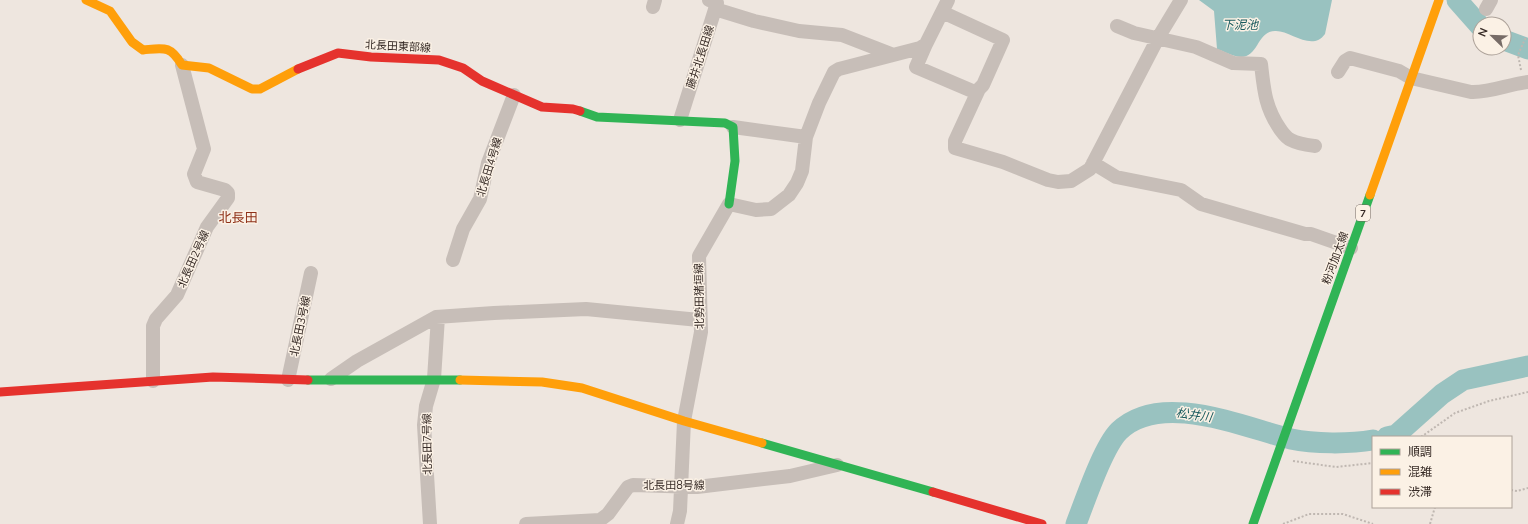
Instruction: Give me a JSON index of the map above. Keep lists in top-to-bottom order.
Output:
{
  "streets": {
    "street": [
      "北長田東部線",
      "藤井北長田線",
      "北長田4号線",
      "7",
      "粉河加太線",
      "北長田2号線",
      "北勢田猪垣線",
      "北長田3号線",
      "北長田7号線",
      "北長田8号線"
    ]
  },
  "crossings": [
    ["北長田東部線", "藤井北長田線"],
    ["北長田東部線", "北長田4号線"],
    ["北長田東部線", "北長田2号線"],
    ["北勢田猪垣線", "北長田8号線"]
  ],
  "districts": ["北長田"],
  "water": ["下泥池", "松井川"],
  "legend": ["順調", "混雑", "渋滞"],
  "north": "top left"
}
